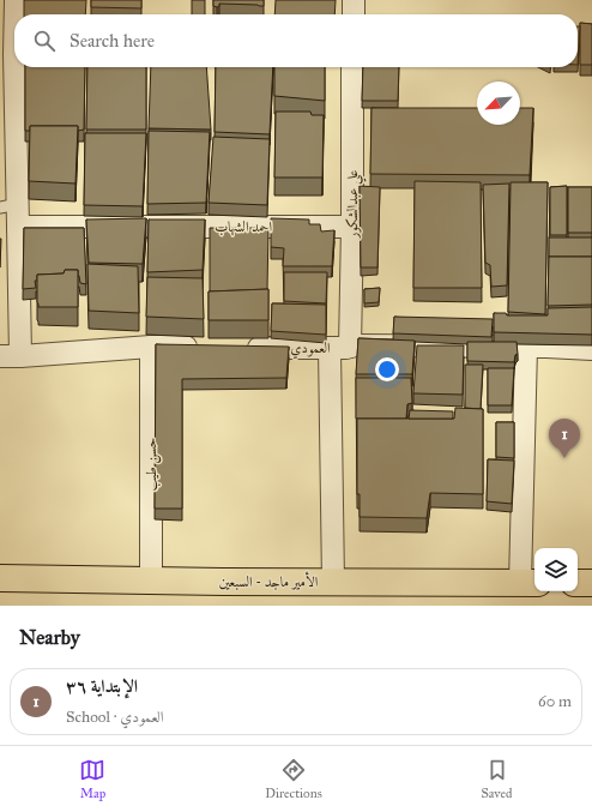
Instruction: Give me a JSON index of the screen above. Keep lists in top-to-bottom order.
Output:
{
  "streets": {
    "main road": ["الأمير ماجد - السبعين"],
    "street": [
      "علي عبدالشكور",
      "احمد الشهاب",
      "العمودي",
      "حسن طيب"
    ]
  },
  "crossings": [
    ["علي عبدالشكور", "احمد الشهاب"],
    ["علي عبدالشكور", "العمودي"],
    ["علي عبدالشكور", "الأمير ماجد - السبعين"],
    ["حسن طيب", "الأمير ماجد - السبعين"]
  ],
  "north": "bottom left",
  "page": {
    "search": "Search here",
    "pins": "1",
    "heading": "Nearby",
    "list": [
      {
        "mark": "1",
        "name": "الإبتداية ٣٦",
        "note": "School · العمودي",
        "value": "60 m"
      }
    ],
    "nav": ["Map", "Directions", "Saved"]
  }
}
